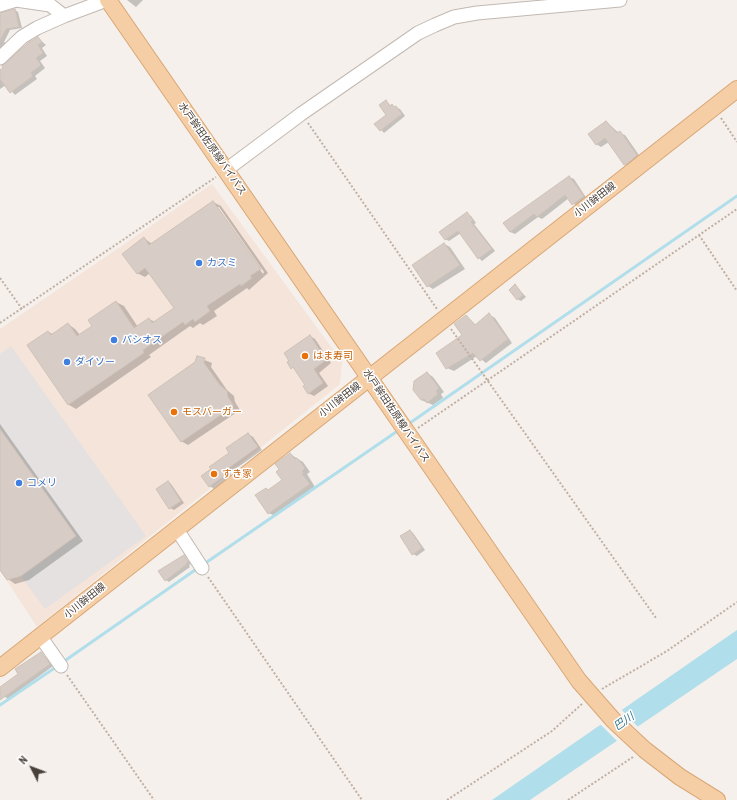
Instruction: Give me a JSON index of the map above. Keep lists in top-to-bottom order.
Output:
{
  "streets": {
    "main road": ["水戸鉾田佐原線バイパス", "小川鉾田線"]
  },
  "crossings": [
    ["水戸鉾田佐原線バイパス", "小川鉾田線"]
  ],
  "water": ["巴川"],
  "places": [
    "カスミ",
    "パシオス",
    "はま寿司",
    "ダイソー",
    "モスバーガー",
    "すき家",
    "コメリ"
  ],
  "north": "top left"
}
